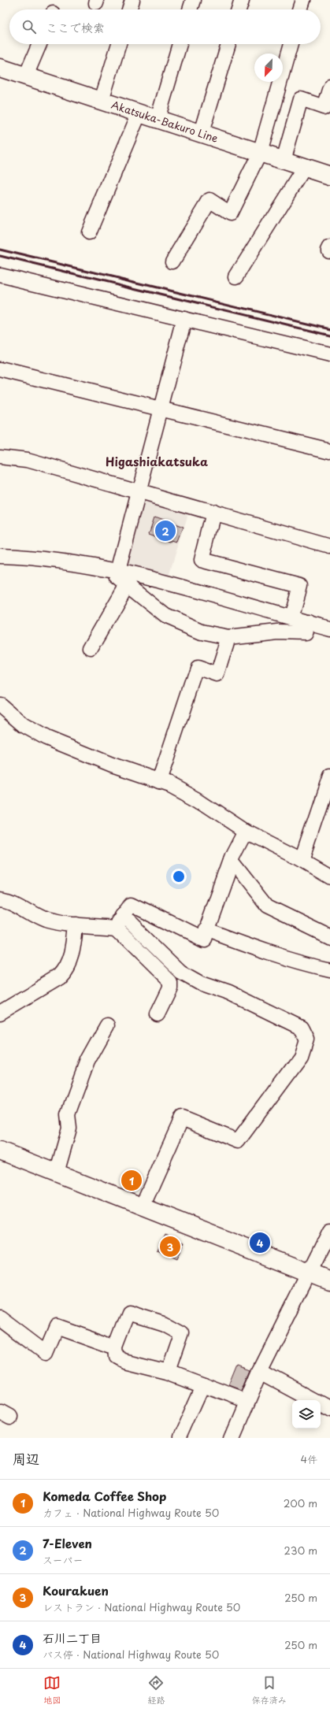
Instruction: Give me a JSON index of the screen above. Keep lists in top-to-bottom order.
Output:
{
  "streets": {
    "main road": ["Akatsuka-Bakuro Line"]
  },
  "districts": ["Higashiakatsuka"],
  "north": "bottom left",
  "page": {
    "search": "ここで検索",
    "pins": [
      "2",
      "1",
      "4",
      "3"
    ],
    "heading": ["周辺", "4件"],
    "list": [
      {
        "mark": "1",
        "name": "Komeda Coffee Shop",
        "note": "カフェ · National Highway Route 50",
        "value": "200 m"
      },
      {
        "mark": "2",
        "name": "7-Eleven",
        "note": "スーパー",
        "value": "230 m"
      },
      {
        "mark": "3",
        "name": "Kourakuen",
        "note": "レストラン · National Highway Route 50",
        "value": "250 m"
      },
      {
        "mark": "4",
        "name": "石川二丁目",
        "note": "バス停 · National Highway Route 50",
        "value": "250 m"
      }
    ],
    "nav": ["地図", "経路", "保存済み"]
  }
}
